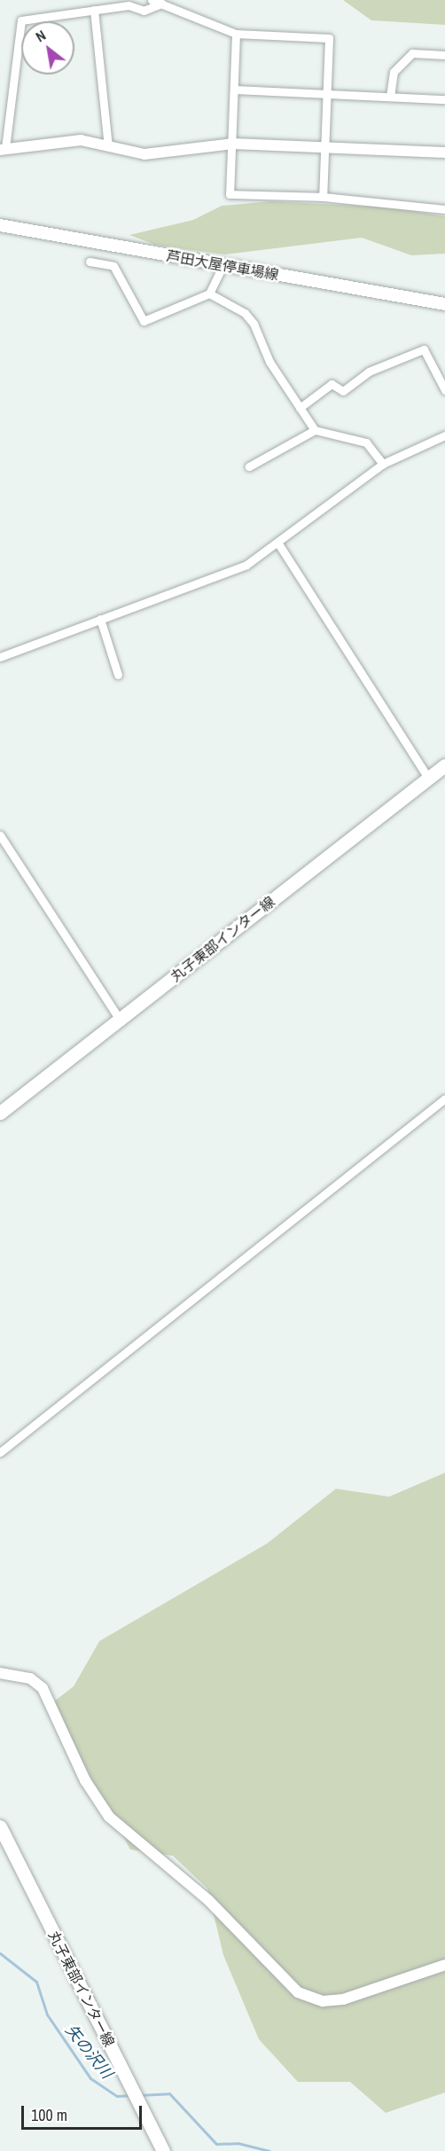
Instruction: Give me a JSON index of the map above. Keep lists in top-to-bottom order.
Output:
{
  "streets": {
    "main road": ["芦田大屋停車場線", "丸子東部インター線"]
  },
  "water": ["矢の沢川"],
  "scale_bar": "100 m",
  "north": "top left"
}
